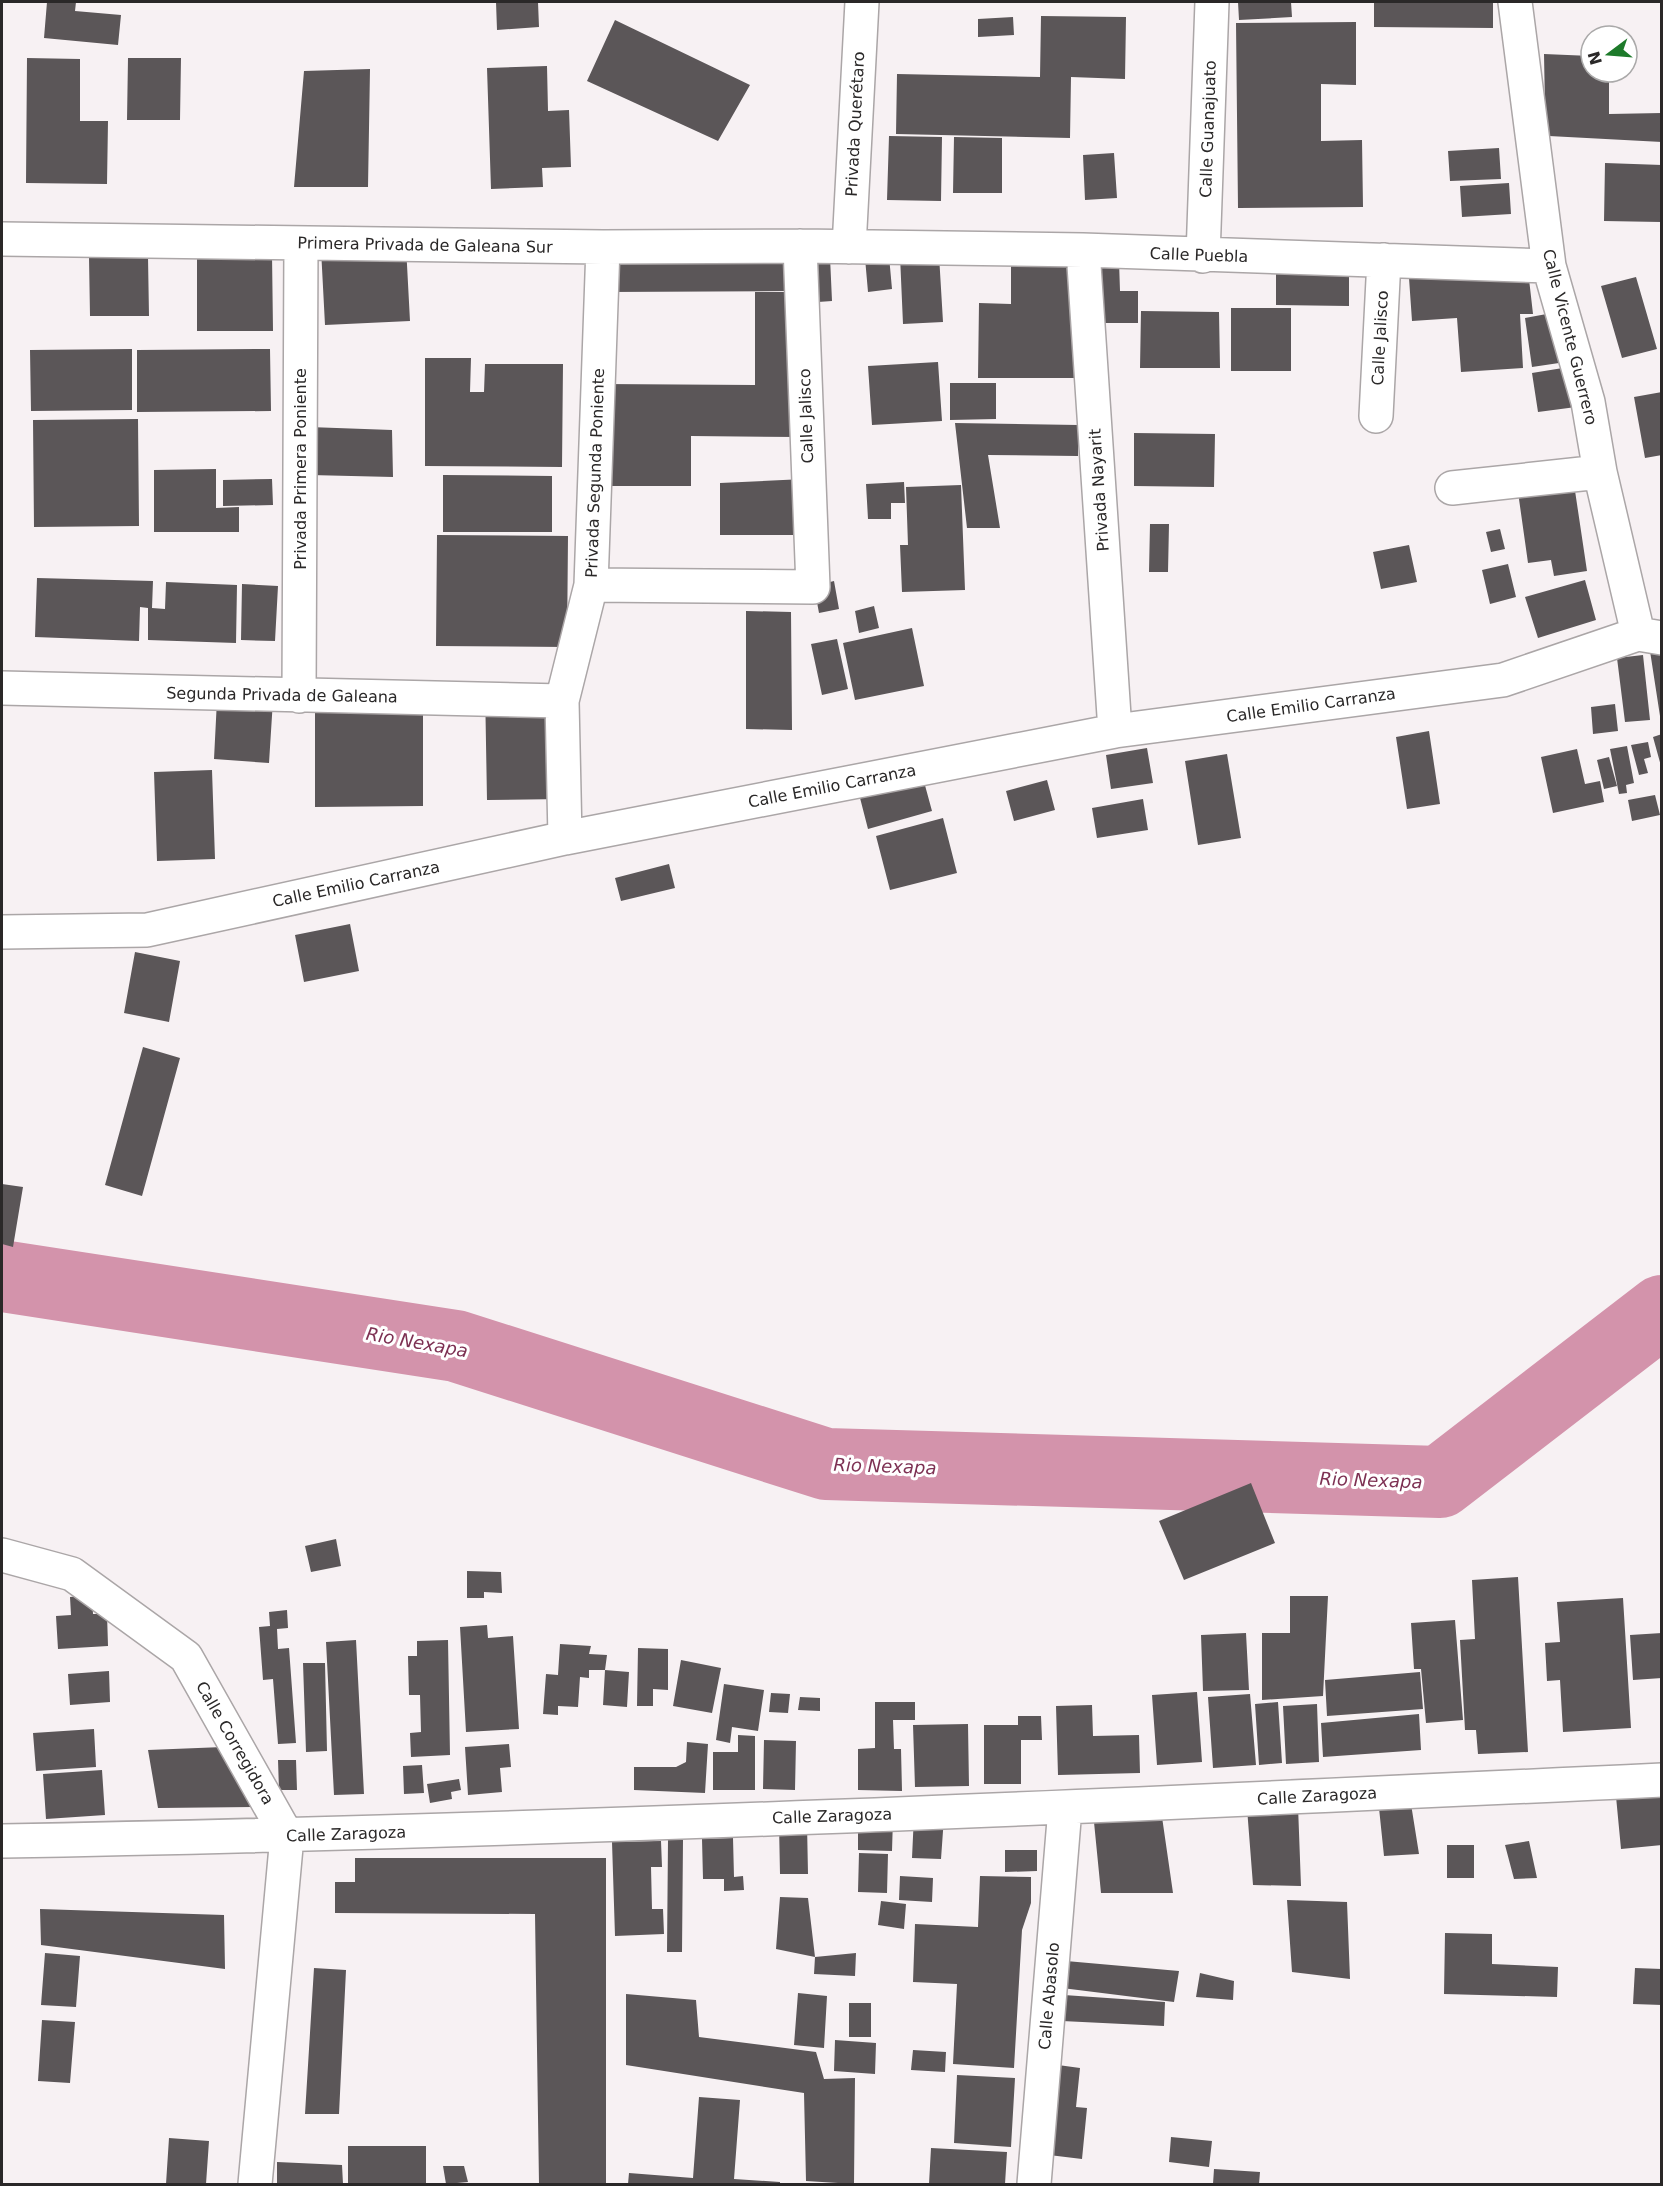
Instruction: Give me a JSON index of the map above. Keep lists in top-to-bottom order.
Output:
{
  "streets": {
    "street": [
      "Privada Querétaro",
      "Calle Guanajuato",
      "Primera Privada de Galeana Sur",
      "Calle Puebla",
      "Calle Vicente Guerrero",
      "Calle Jalisco",
      "Privada Primera Poniente",
      "Privada Segunda Poniente",
      "Privada Nayarit",
      "Segunda Privada de Galeana",
      "Calle Emilio Carranza",
      "Calle Corregidora",
      "Calle Zaragoza",
      "Calle Abasolo"
    ]
  },
  "crossings": [
    ["Privada Querétaro", "Primera Privada de Galeana Sur"],
    ["Privada Querétaro", "Calle Puebla"],
    ["Calle Guanajuato", "Calle Puebla"],
    ["Primera Privada de Galeana Sur", "Calle Puebla"],
    ["Primera Privada de Galeana Sur", "Calle Jalisco"],
    ["Primera Privada de Galeana Sur", "Privada Primera Poniente"],
    ["Primera Privada de Galeana Sur", "Privada Segunda Poniente"],
    ["Calle Puebla", "Calle Vicente Guerrero"],
    ["Calle Puebla", "Calle Jalisco"],
    ["Calle Puebla", "Privada Nayarit"],
    ["Calle Vicente Guerrero", "Calle Emilio Carranza"],
    ["Calle Jalisco", "Privada Segunda Poniente"],
    ["Privada Primera Poniente", "Segunda Privada de Galeana"],
    ["Privada Segunda Poniente", "Segunda Privada de Galeana"],
    ["Privada Segunda Poniente", "Calle Emilio Carranza"],
    ["Privada Nayarit", "Calle Emilio Carranza"],
    ["Calle Corregidora", "Calle Zaragoza"],
    ["Calle Zaragoza", "Calle Abasolo"]
  ],
  "water": ["Rio Nexapa"],
  "north": "left"
}
